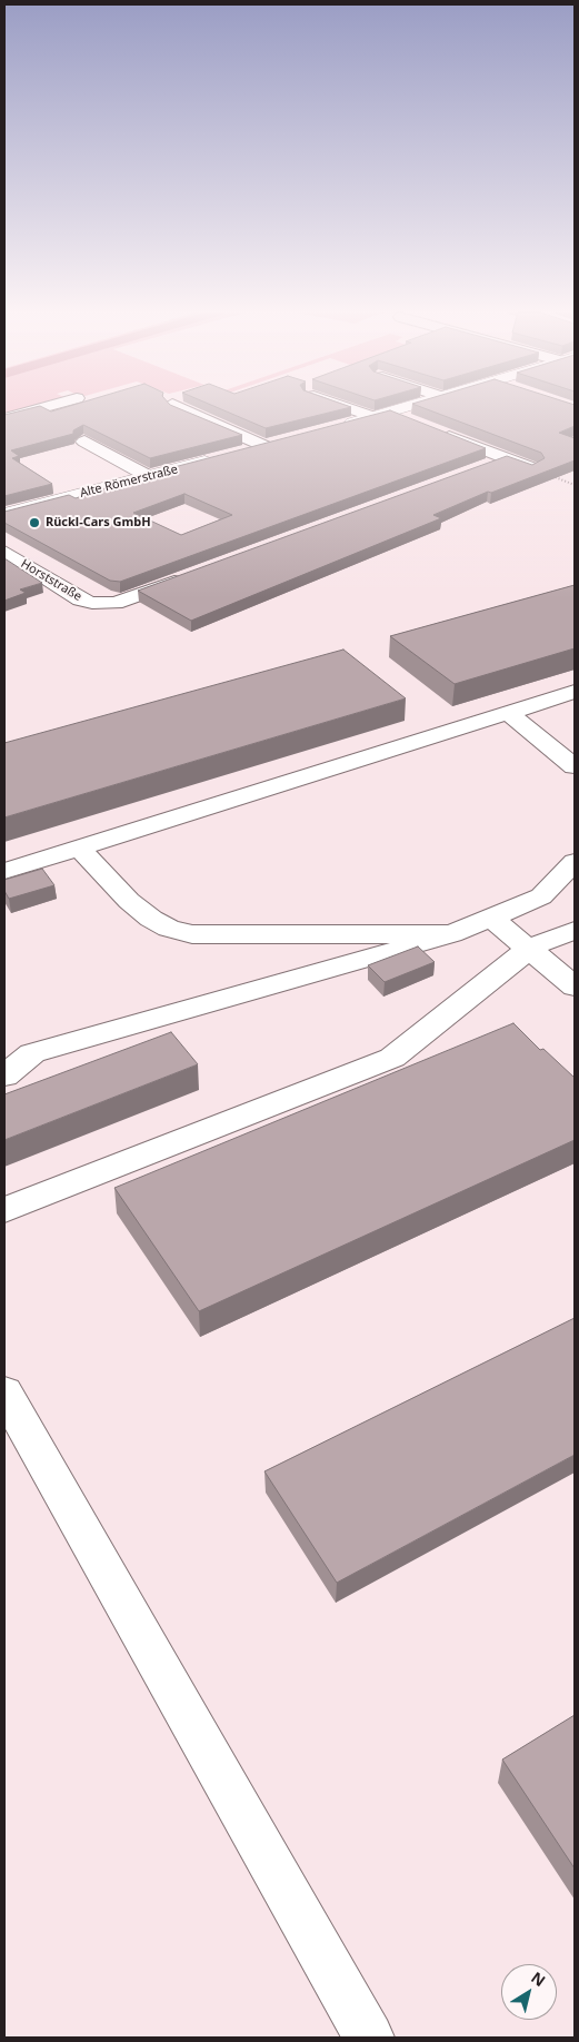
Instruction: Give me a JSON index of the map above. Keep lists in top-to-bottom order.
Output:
{
  "streets": {
    "main road": ["Alte Römerstraße"],
    "street": ["Horststraße"]
  },
  "places": ["Rückl-Cars GmbH"],
  "north": "top right"
}
